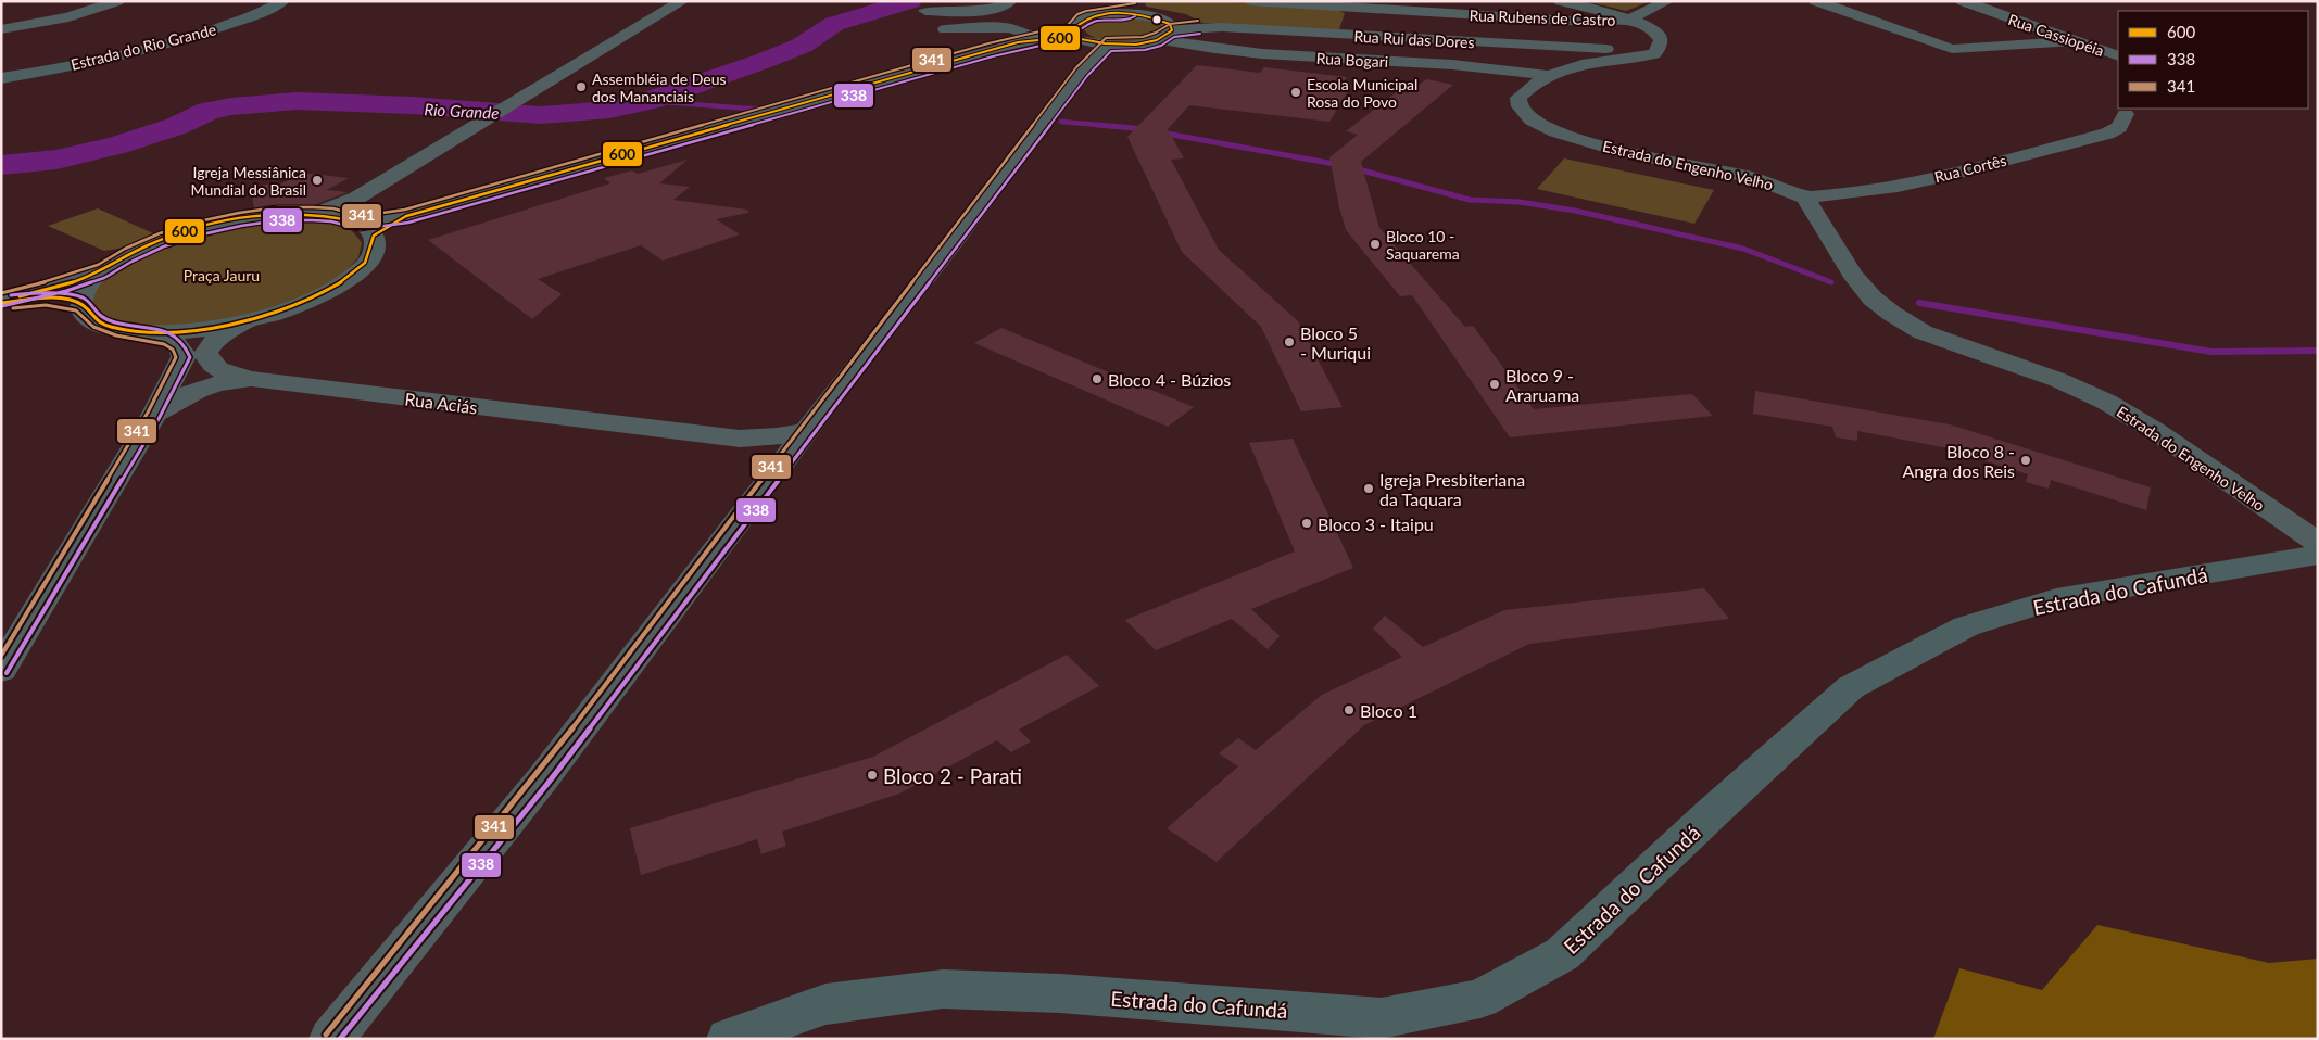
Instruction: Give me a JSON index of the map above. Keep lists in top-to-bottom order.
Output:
{
  "streets": {
    "main road": ["Estrada do Rio Grande", "Estrada do Cafundá"],
    "street": [
      "Rua Rubens de Castro",
      "Rua Cassiopéia",
      "Rua Rui das Dores",
      "Rua Bogari",
      "Estrada do Engenho Velho",
      "Rua Cortês",
      "Rua Aciás"
    ]
  },
  "crossings": [
    ["Rua Rui das Dores", "Rua Bogari"],
    ["Rua Rui das Dores", "Estrada do Engenho Velho"],
    ["Rua Bogari", "Estrada do Engenho Velho"],
    ["Estrada do Engenho Velho", "Rua Cortês"]
  ],
  "water": ["Rio Grande"],
  "parks": ["Praça Jauru"],
  "places": [
    "Assembléia de Deus dos Mananciais",
    "Escola Municipal Rosa do Povo",
    "Igreja Messiânica Mundial do Brasil",
    "Bloco 10 - Saquarema",
    "Bloco 5 - Muriqui",
    "Bloco 4 - Búzios",
    "Bloco 9 - Araruama",
    "Bloco 8 - Angra dos Reis",
    "Igreja Presbiteriana da Taquara",
    "Bloco 3 - Itaipu",
    "Bloco 1",
    "Bloco 2 - Parati"
  ],
  "lines": ["transit line 341", "transit line 600", "transit line 338"],
  "legend": ["600", "338", "341"]
}
